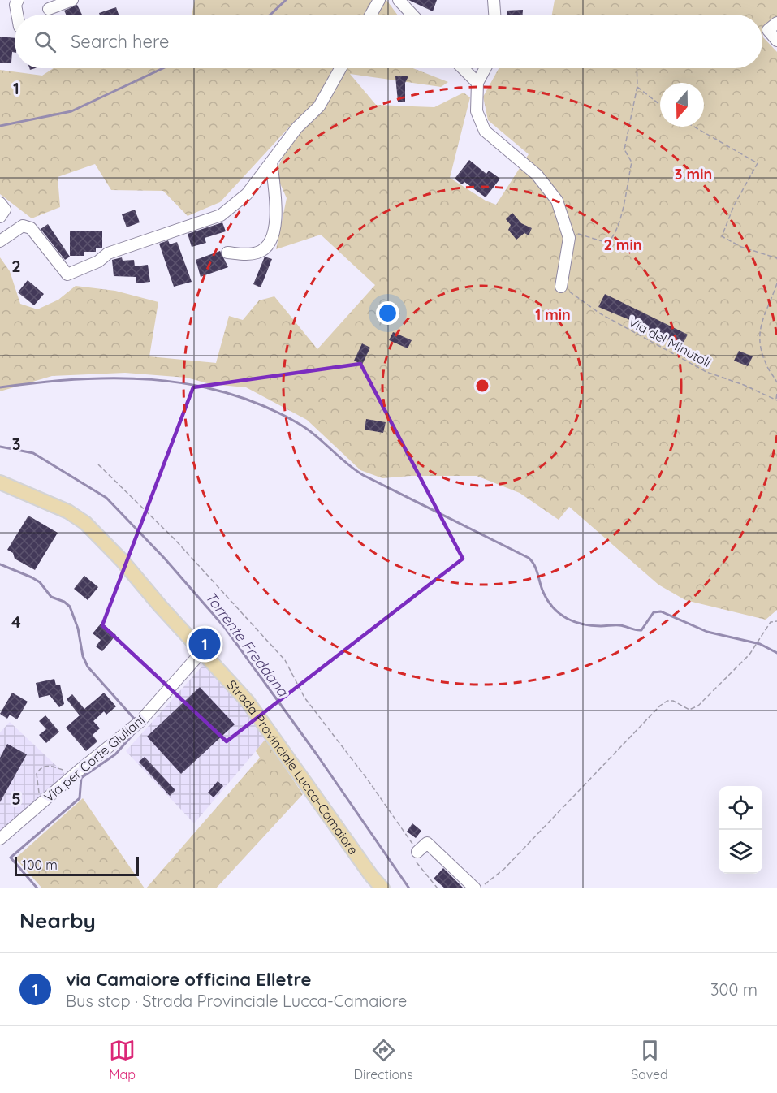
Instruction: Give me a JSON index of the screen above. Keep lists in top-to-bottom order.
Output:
{
  "streets": {
    "main road": ["Strada Provinciale Lucca-Camaiore"],
    "street": ["Via per Corte Giuliani"],
    "path": ["Via del Minutoli"]
  },
  "crossings": [
    ["Via per Corte Giuliani", "Strada Provinciale Lucca-Camaiore"]
  ],
  "water": ["Torrente Freddana"],
  "scale_bar": "100 m",
  "north": "bottom",
  "page": {
    "search": "Search here",
    "pins": "1",
    "scale": "100 m",
    "heading": "Nearby",
    "list": [
      {
        "mark": "1",
        "name": "via Camaiore officina Elletre",
        "note": "Bus stop · Strada Provinciale Lucca-Camaiore",
        "value": "300 m"
      }
    ],
    "nav": ["Map", "Directions", "Saved"]
  },
  "grid": {
    "rows": [
      "1",
      "2",
      "3",
      "4",
      "5"
    ]
  },
  "rings": ["3 min", "2 min", "1 min"]
}
